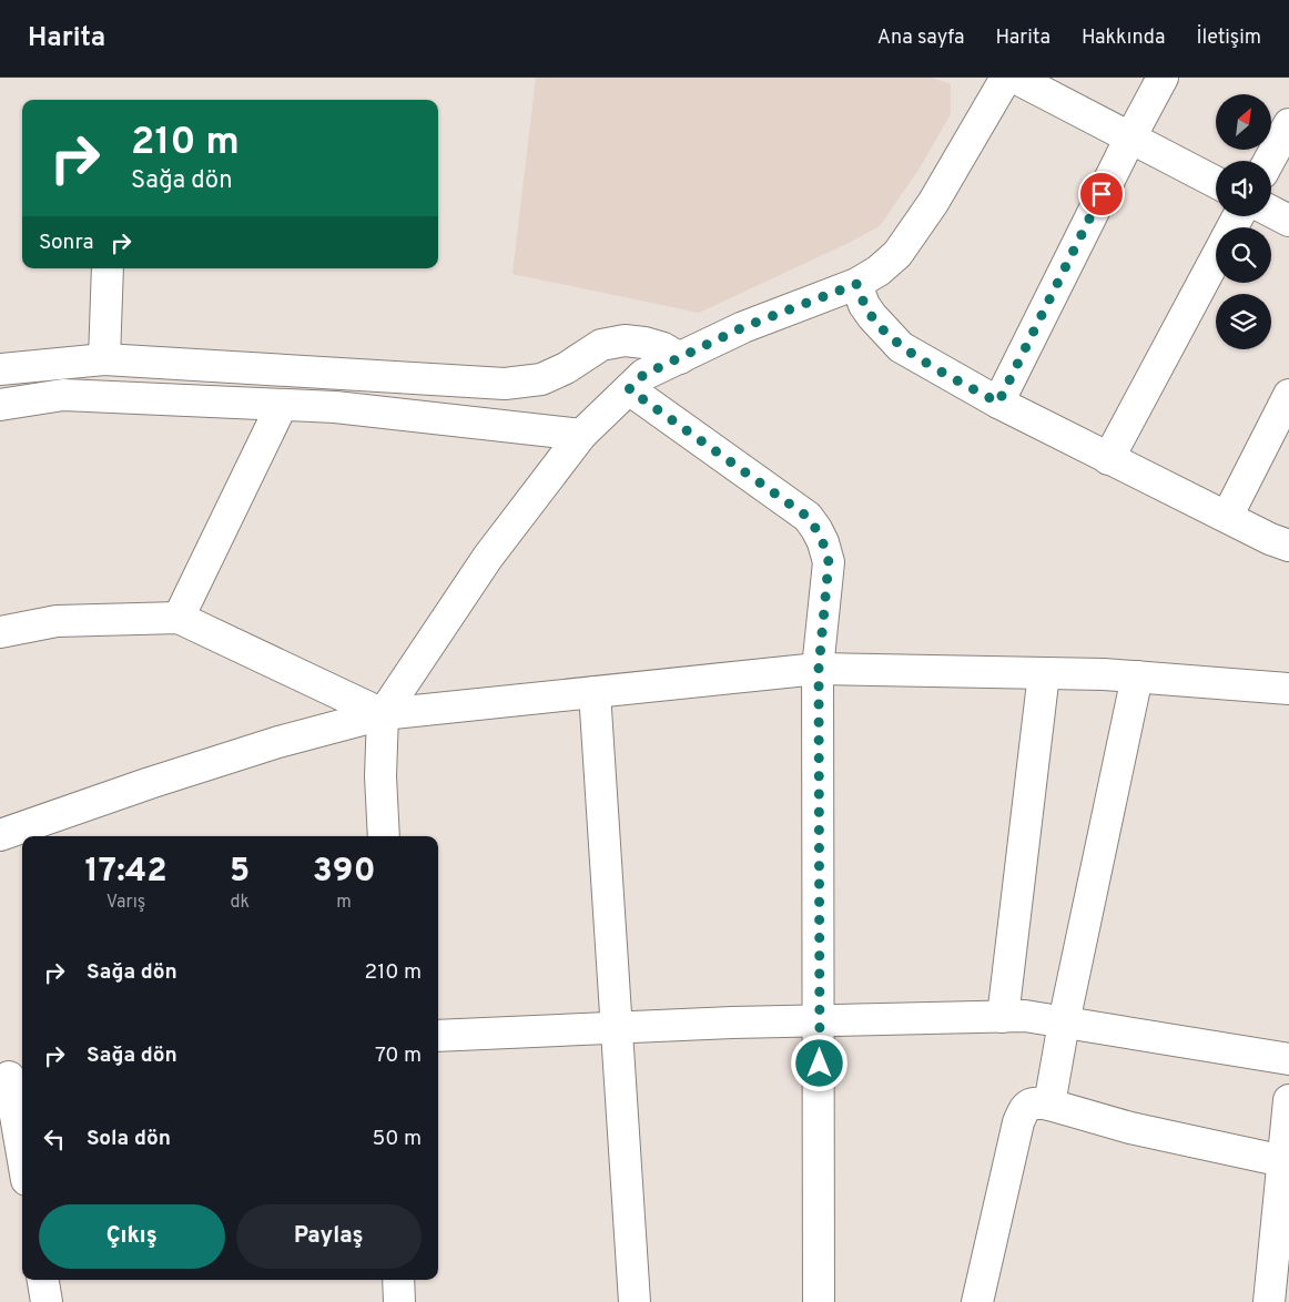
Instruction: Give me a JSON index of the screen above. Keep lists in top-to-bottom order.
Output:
{
  "north": "top right",
  "page": {
    "header": "Harita",
    "nav": [
      "Ana sayfa",
      "Harita",
      "Hakkında",
      "İletişim"
    ],
    "turn": ["210 m", "Sağa dön"],
    "then": "Sonra",
    "eta": [
      "17:42",
      "Varış",
      "5",
      "dk",
      "390",
      "m"
    ],
    "list": [
      {
        "name": "Sağa dön",
        "value": "210 m"
      },
      {
        "name": "Sağa dön",
        "value": "70 m"
      },
      {
        "name": "Sola dön",
        "value": "50 m"
      }
    ],
    "buttons": ["Çıkış", "Paylaş"]
  }
}
